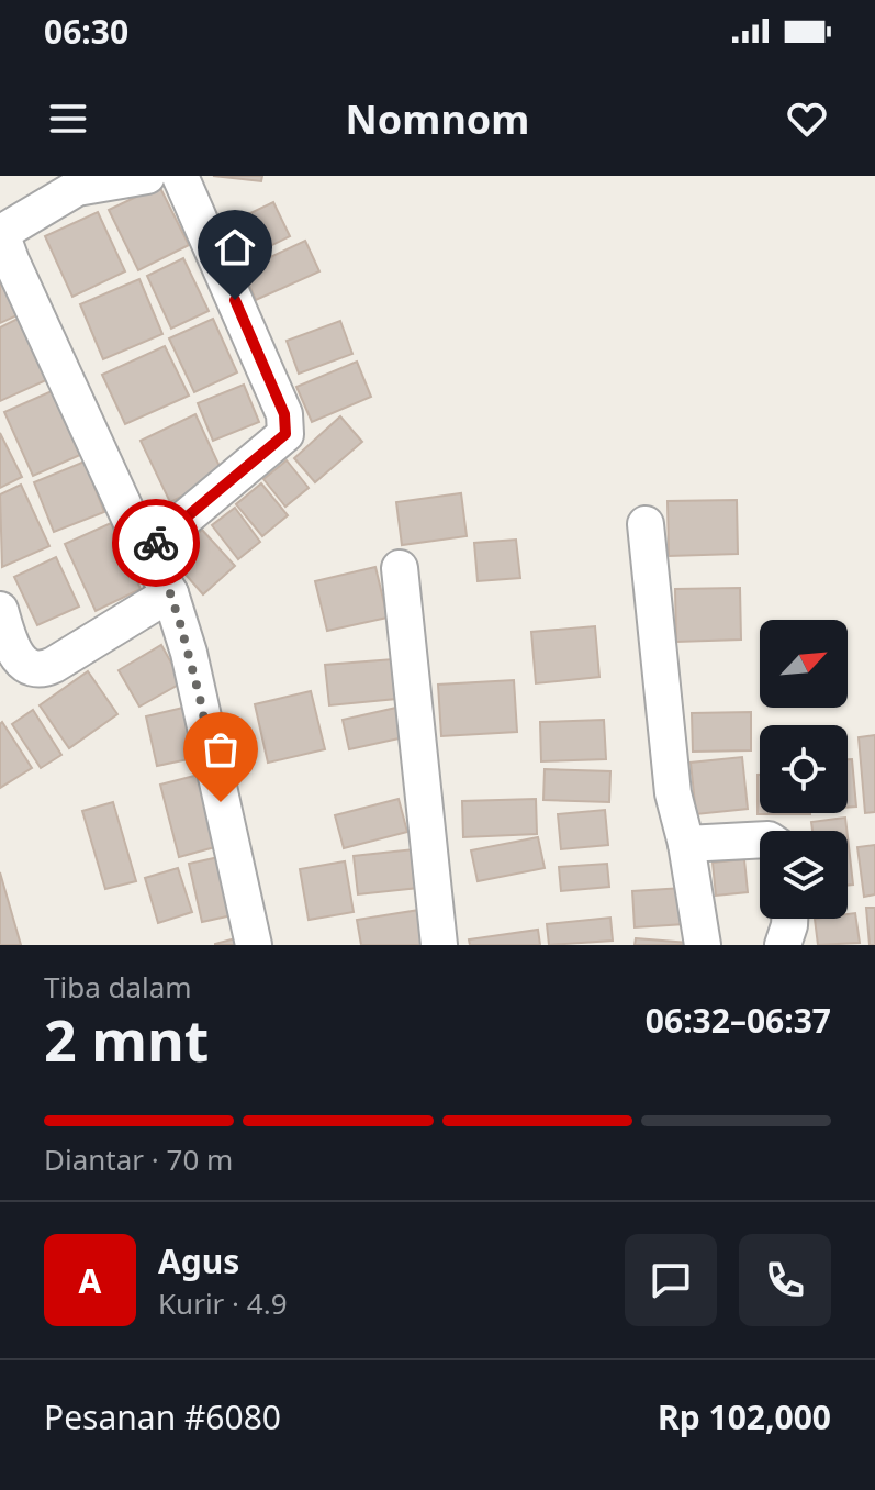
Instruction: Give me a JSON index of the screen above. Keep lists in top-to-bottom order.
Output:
{
  "north": "top right",
  "page": {
    "status": "06:30",
    "header": "Nomnom",
    "heading": ["2 mnt", "Tiba dalam", "06:32–06:37"],
    "panel": [
      "Agus",
      "Kurir · 4.9",
      "Pesanan #6080",
      "Rp 102,000"
    ],
    "bar": "Diantar · 70 m",
    "round": "A"
  }
}
